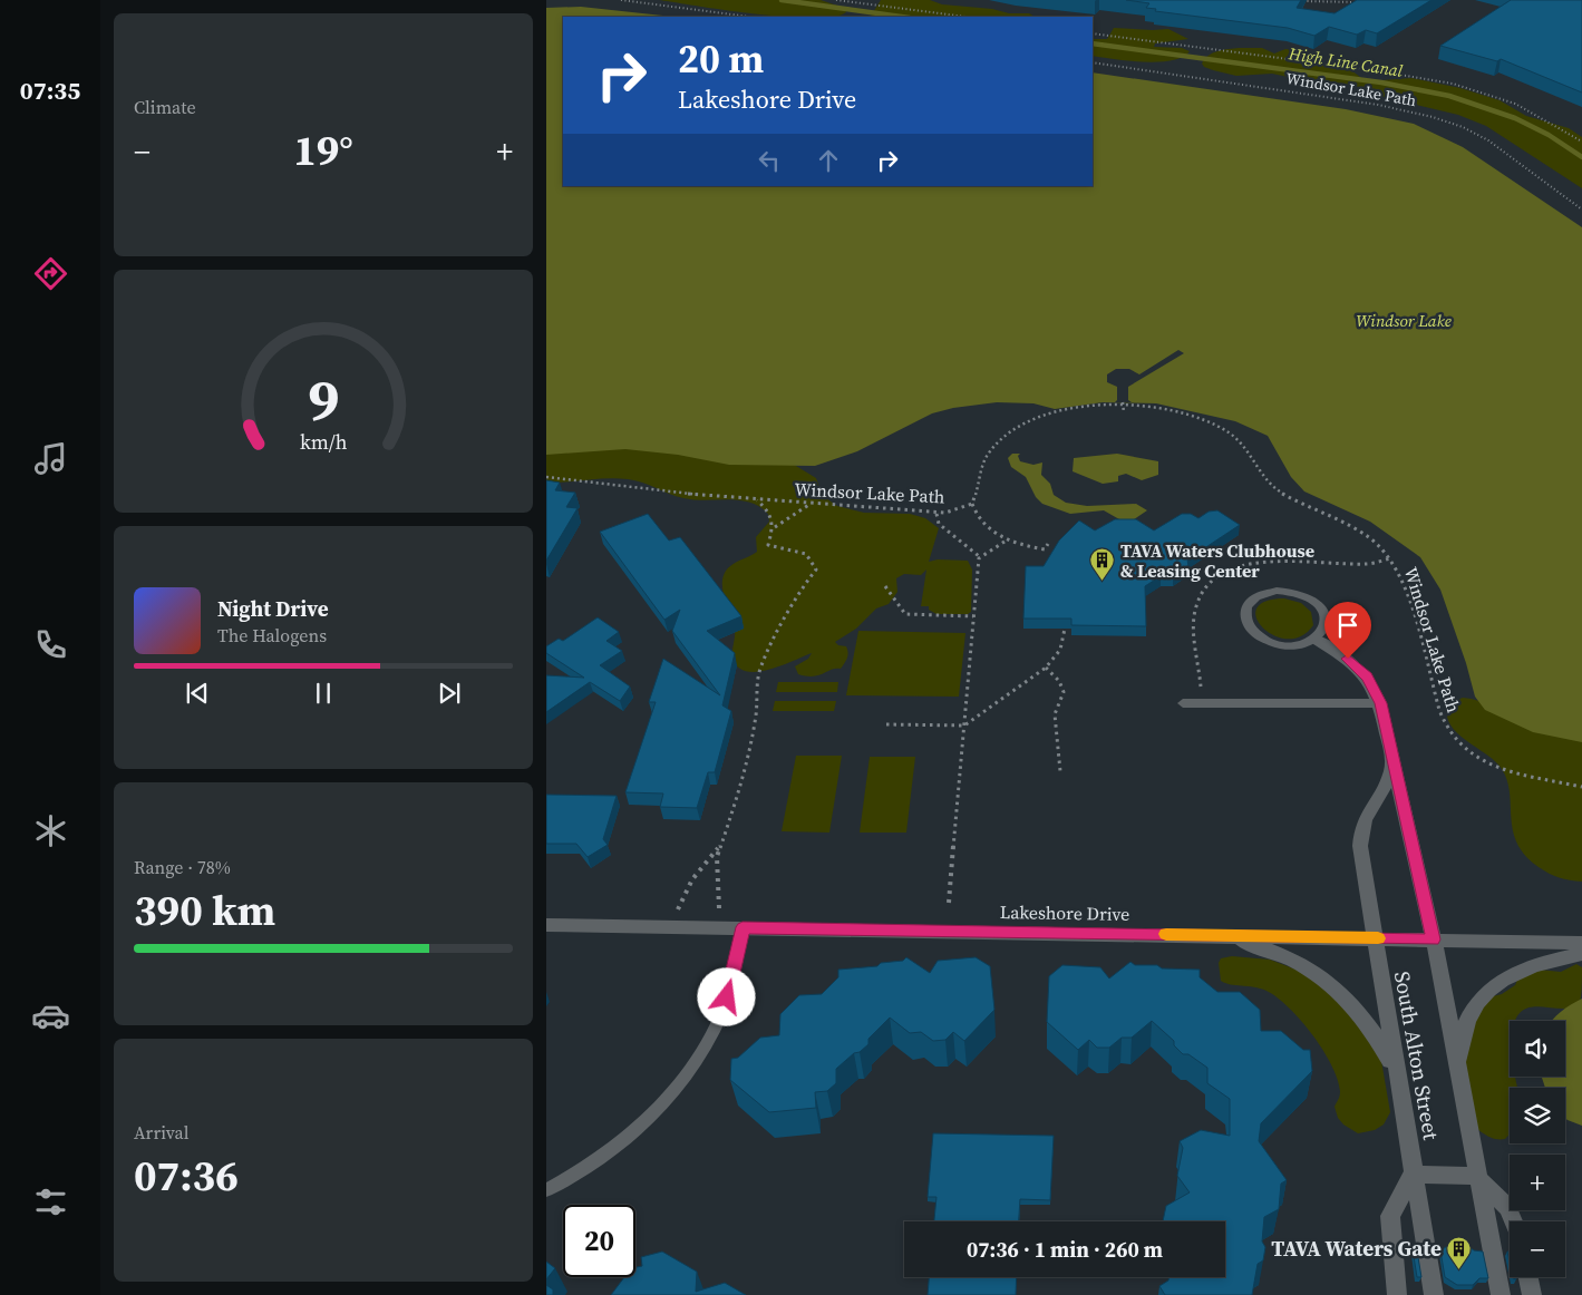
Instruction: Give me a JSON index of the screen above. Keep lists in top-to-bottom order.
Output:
{
  "streets": {
    "street": ["Lakeshore Drive", "South Alton Street"],
    "path": ["Windsor Lake Path"]
  },
  "crossings": [
    ["Lakeshore Drive", "South Alton Street"]
  ],
  "water": ["High Line Canal", "Windsor Lake"],
  "places": {
    "building": ["TAVA Waters Clubhouse & Leasing Center", "TAVA Waters Gate"]
  },
  "page": {
    "tabs": "07:35",
    "tile": [
      "Climate",
      ["Range · 78%", "390 km"],
      ["Arrival", "07:36"]
    ],
    "turn": ["20 m", "Lakeshore Drive"],
    "heat": ["−", "19°", "+"],
    "song": ["Night Drive", "The Halogens"],
    "map_buttons": ["+", "−"],
    "limit": "20",
    "trip": "07:36 · 1 min · 260 m",
    "gauge": ["9", "km/h"]
  }
}
